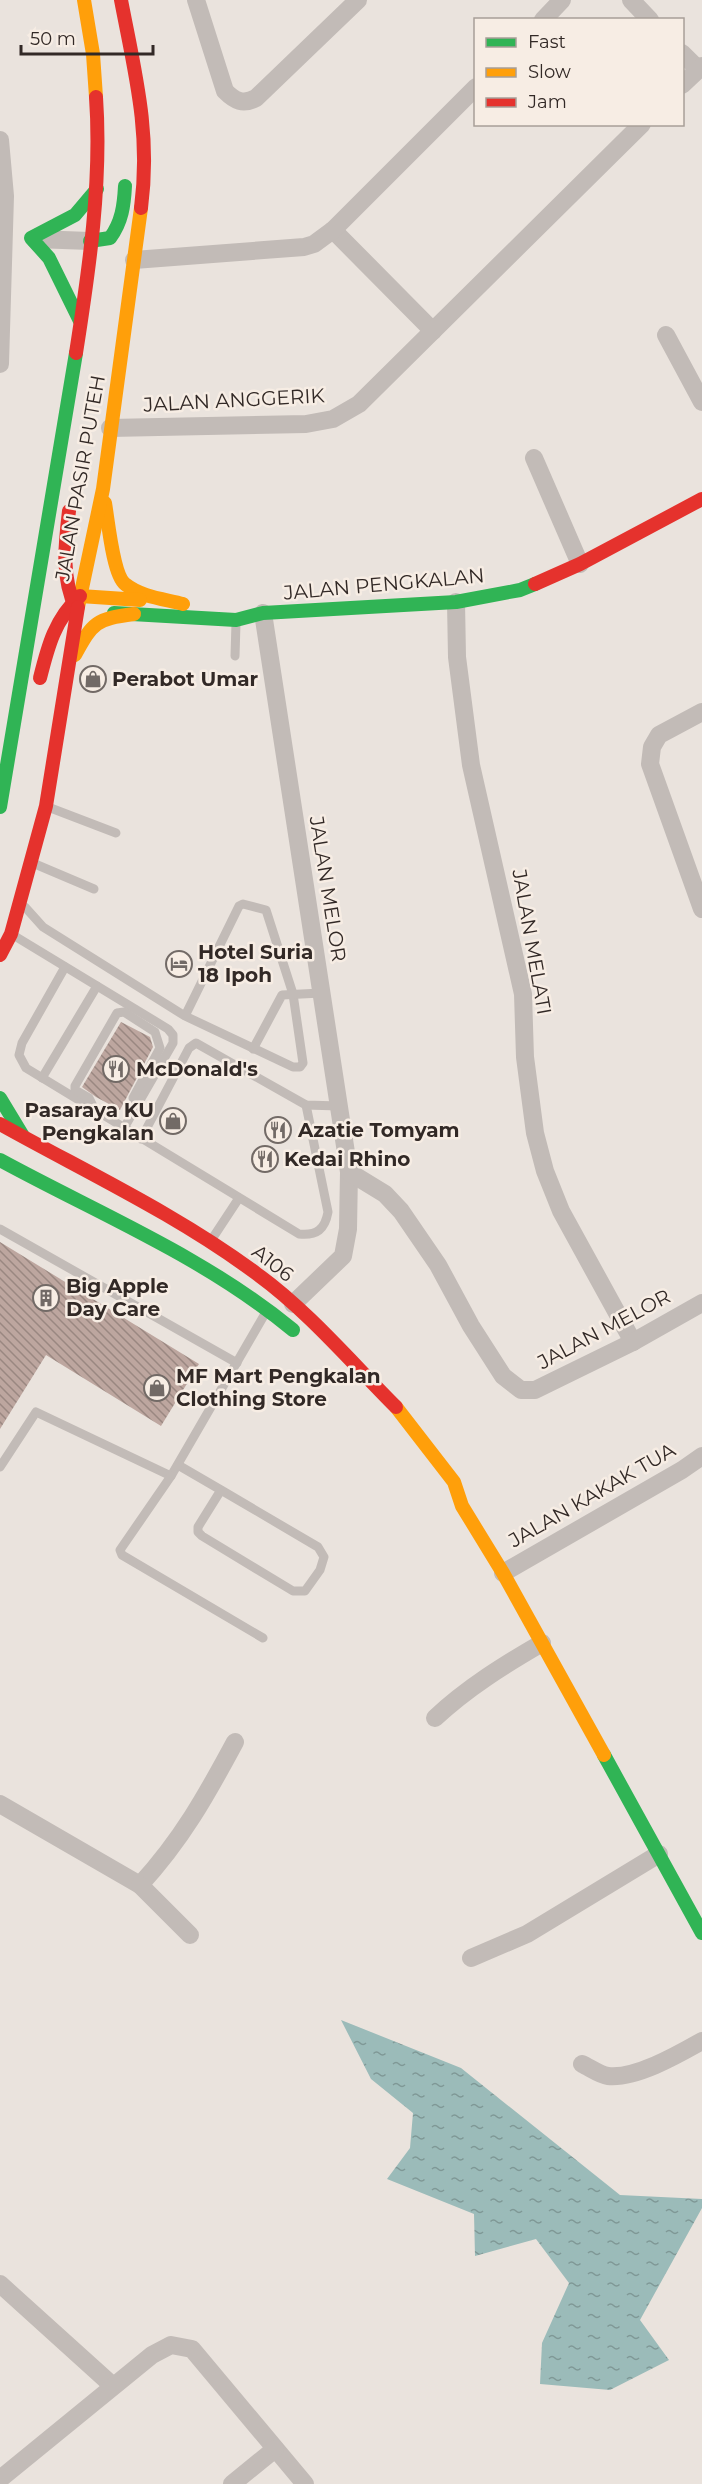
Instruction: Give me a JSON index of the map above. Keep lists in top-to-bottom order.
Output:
{
  "streets": {
    "main road": ["JALAN PASIR PUTEH", "JALAN PENGKALAN", "A106"],
    "street": [
      "JALAN ANGGERIK",
      "JALAN MELOR",
      "JALAN MELATI",
      "JALAN KAKAK TUA"
    ]
  },
  "crossings": [
    ["JALAN ANGGERIK", "JALAN PASIR PUTEH"],
    ["JALAN PASIR PUTEH", "JALAN PENGKALAN"],
    ["JALAN PENGKALAN", "JALAN MELOR"],
    ["JALAN PENGKALAN", "JALAN MELATI"],
    ["JALAN MELOR", "JALAN MELATI"],
    ["JALAN MELOR", "A106"]
  ],
  "places": {
    "shop": ["Perabot Umar", "Pasaraya KU Pengkalan", "MF Mart Pengkalan Clothing Store"],
    "hotel": ["Hotel Suria 18 Ipoh"],
    "restaurant": ["McDonald's", "Azatie Tomyam", "Kedai Rhino"],
    "building": ["Big Apple Day Care"]
  },
  "legend": ["Fast", "Slow", "Jam"],
  "scale_bar": "50 m"
}
